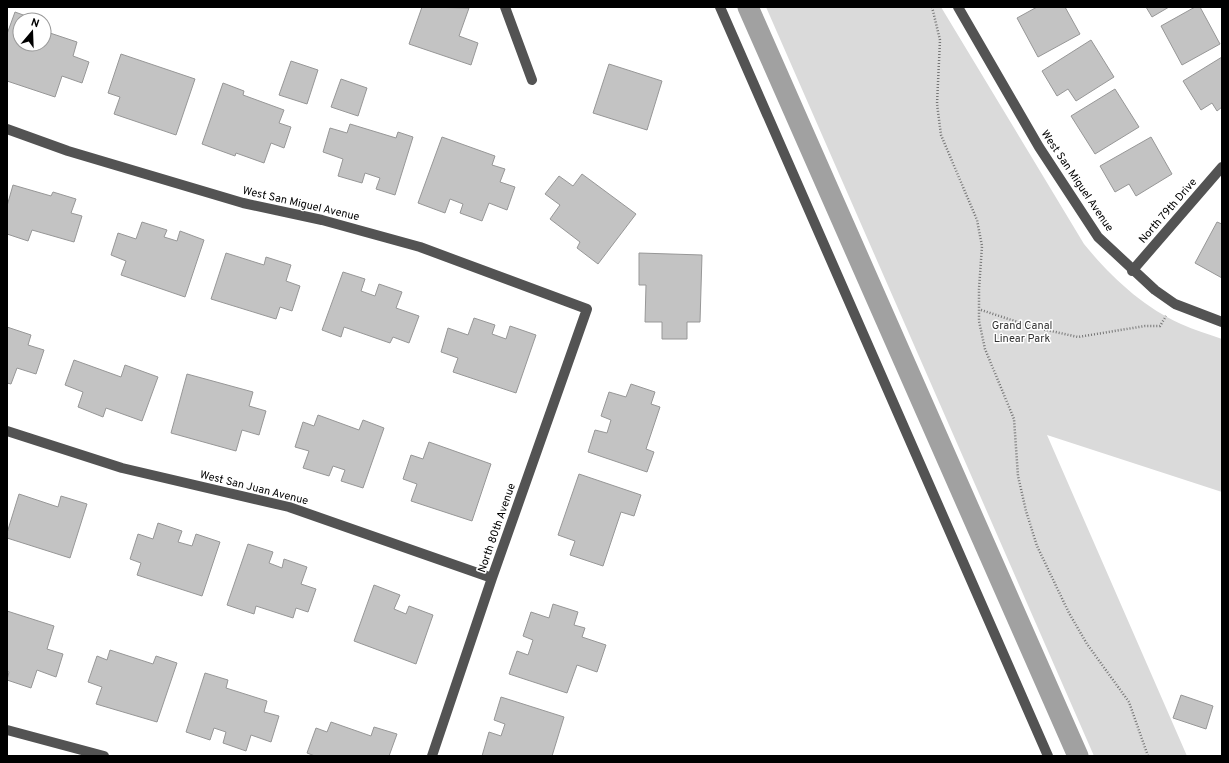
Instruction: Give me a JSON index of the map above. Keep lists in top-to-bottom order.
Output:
{
  "streets": {
    "street": [
      "West San Miguel Avenue",
      "North 79th Drive",
      "West San Juan Avenue",
      "North 80th Avenue"
    ]
  },
  "crossings": [
    ["West San Miguel Avenue", "North 79th Drive"],
    ["West San Miguel Avenue", "North 80th Avenue"],
    ["West San Juan Avenue", "North 80th Avenue"]
  ],
  "parks": ["Grand Canal Linear Park"],
  "north": "top"
}
